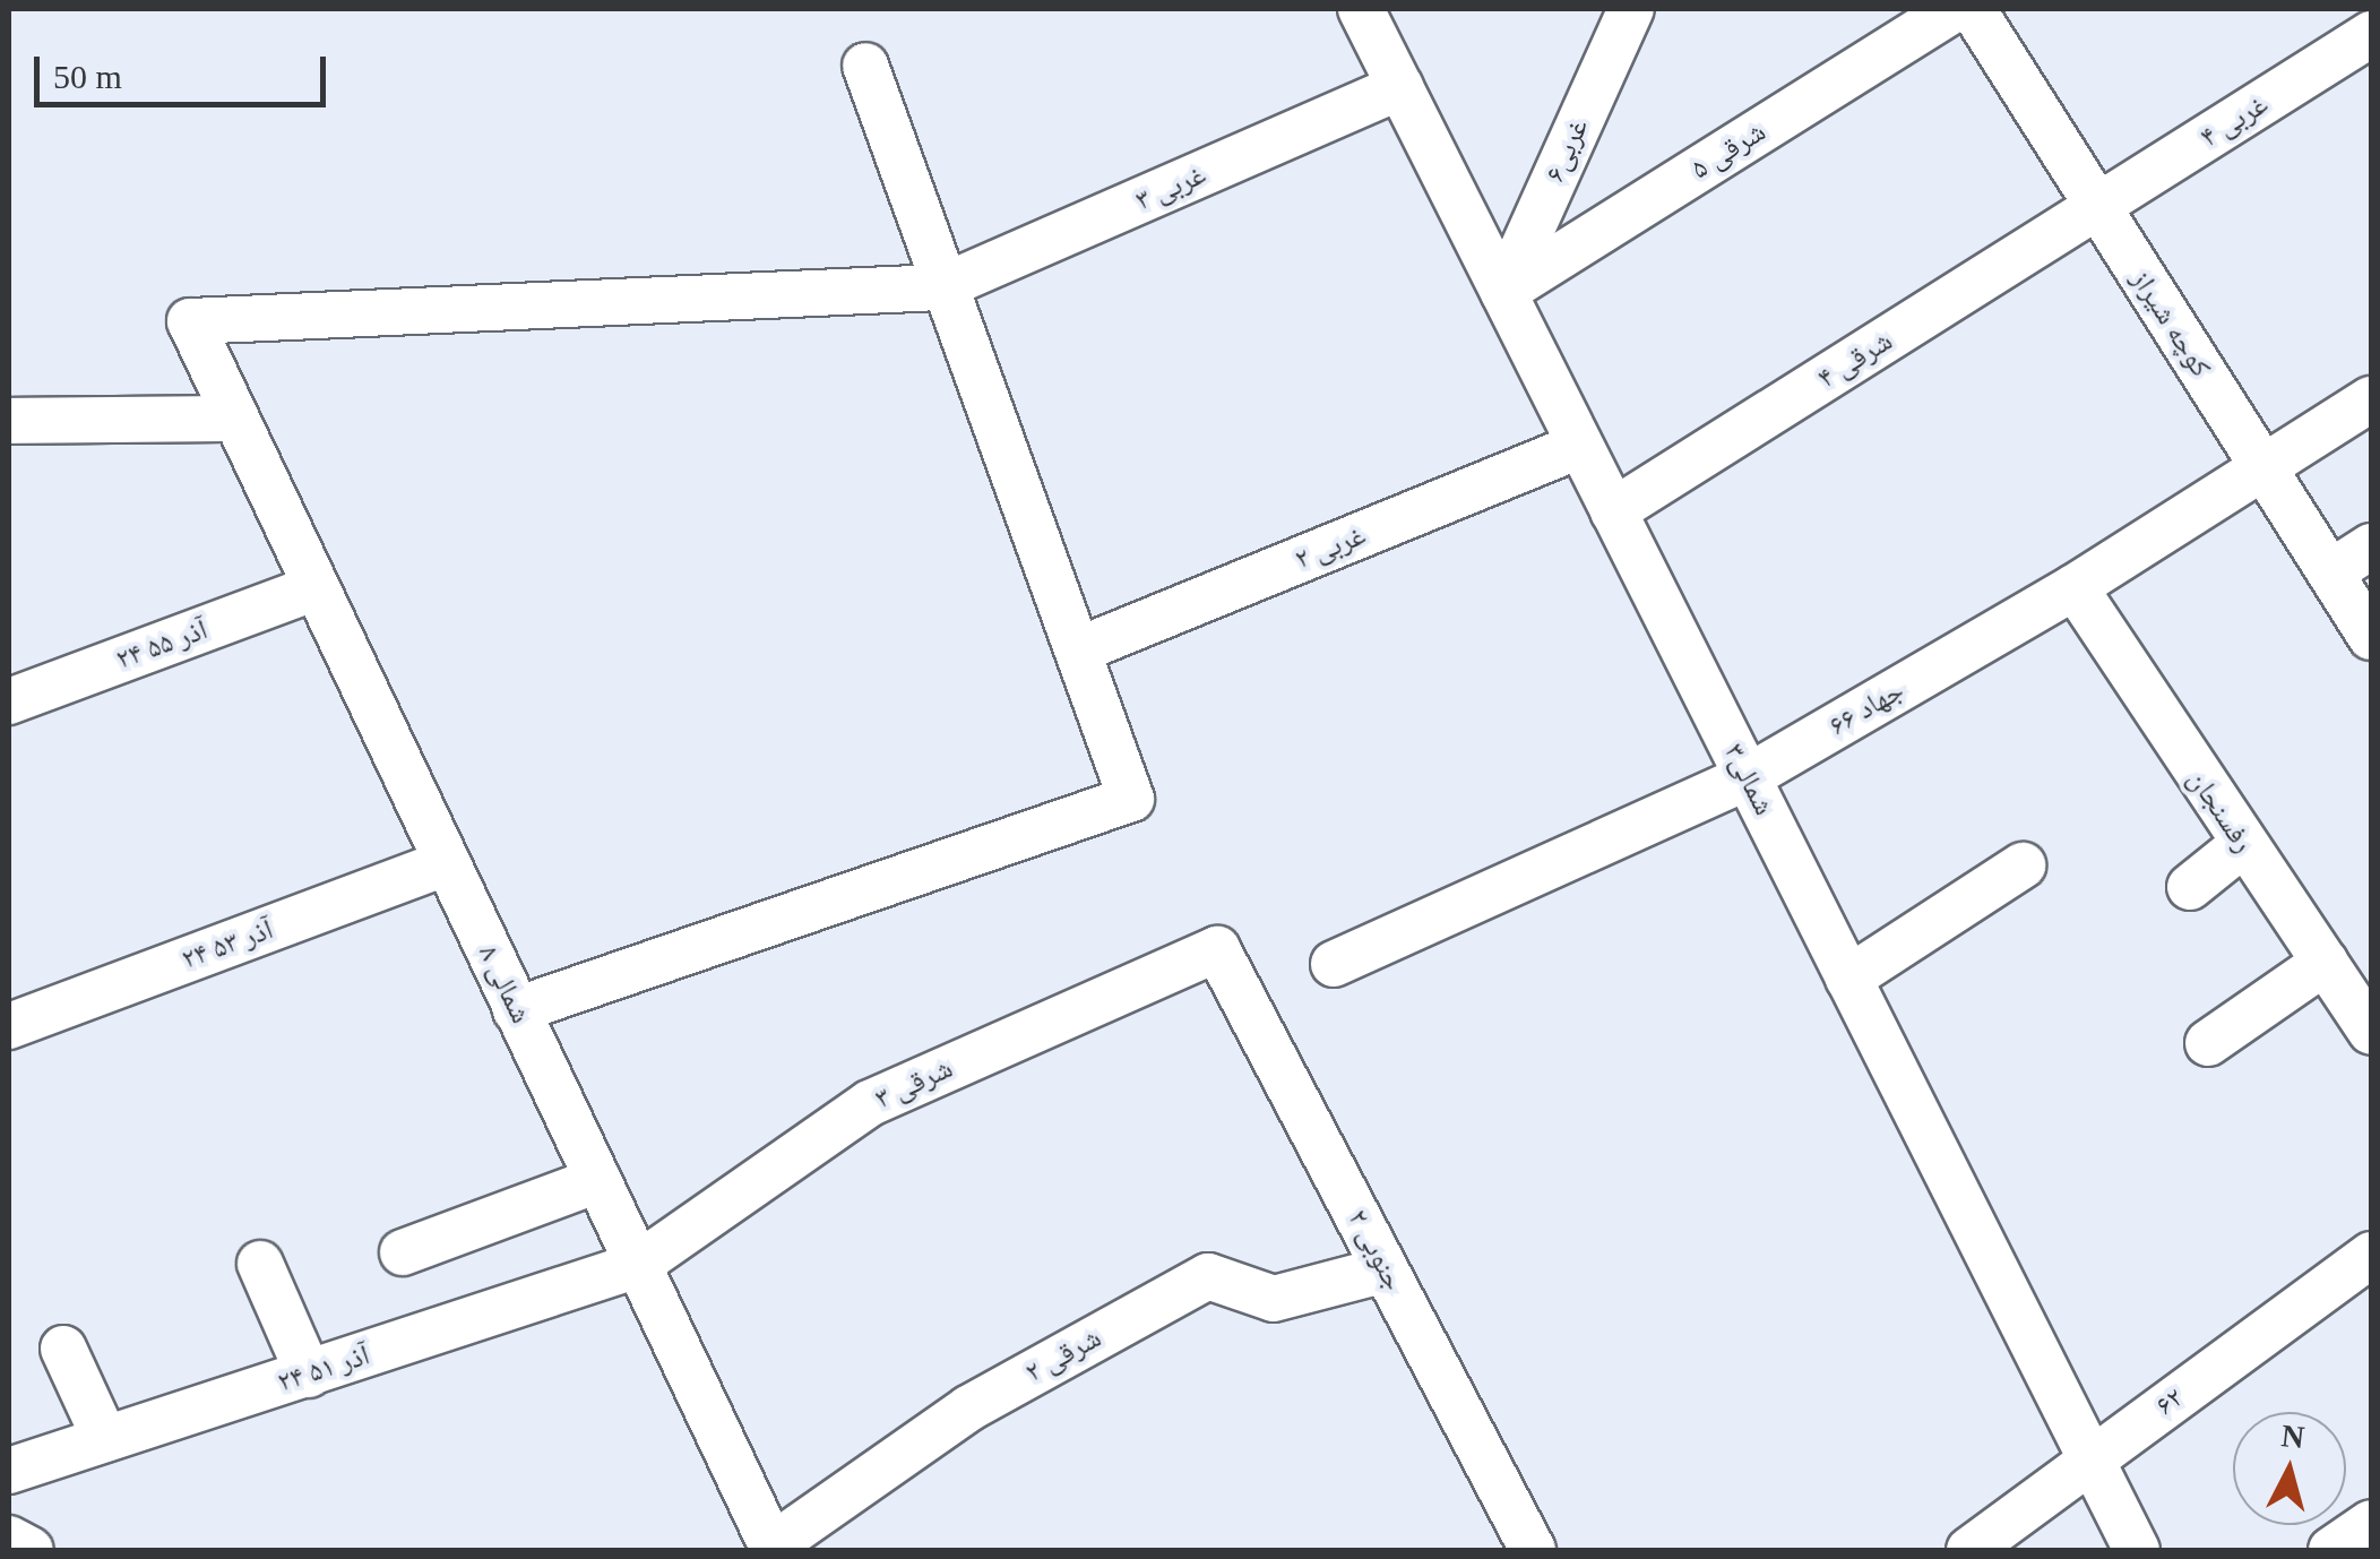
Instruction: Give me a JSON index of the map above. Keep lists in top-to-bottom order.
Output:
{
  "streets": {
    "street": [
      "غربی ۴",
      "غربی۶",
      "شرقی ۵",
      "غربی ۳",
      "کوچه شیراز",
      "شرقی ۴",
      "غربی ۲",
      "۲۴ آذر ۵۵",
      "جهاد ۶۶",
      "شمالی۳",
      "رفسنجان",
      "۲۴ آذر ۵۳",
      "شمالی ۸",
      "۳ شرقی",
      "۲ جنوبی",
      "۲ شرقی",
      "۲۴ آذر ۵۱",
      "۶۲"
    ]
  },
  "crossings": [
    ["غربی ۴", "کوچه شیراز"],
    ["غربی ۴", "شرقی ۴"],
    ["غربی۶", "شرقی ۵"],
    ["غربی۶", "شمالی۳"],
    ["شرقی ۵", "شمالی۳"],
    ["غربی ۳", "شمالی۳"],
    ["غربی ۳", "شمالی ۸"],
    ["کوچه شیراز", "شرقی ۴"],
    ["کوچه شیراز", "جهاد ۶۶"],
    ["شرقی ۴", "شمالی۳"],
    ["غربی ۲", "شمالی۳"],
    ["۲۴ آذر ۵۵", "شمالی ۸"],
    ["جهاد ۶۶", "شمالی۳"],
    ["جهاد ۶۶", "رفسنجان"],
    ["شمالی۳", "۶۲"],
    ["۲۴ آذر ۵۳", "شمالی ۸"],
    ["شمالی ۸", "۳ شرقی"],
    ["شمالی ۸", "۲ شرقی"],
    ["شمالی ۸", "۲۴ آذر ۵۱"],
    ["۳ شرقی", "۲ جنوبی"],
    ["۳ شرقی", "۲۴ آذر ۵۱"],
    ["۲ جنوبی", "۲ شرقی"]
  ],
  "scale_bar": "50 m",
  "north": "top"
}
